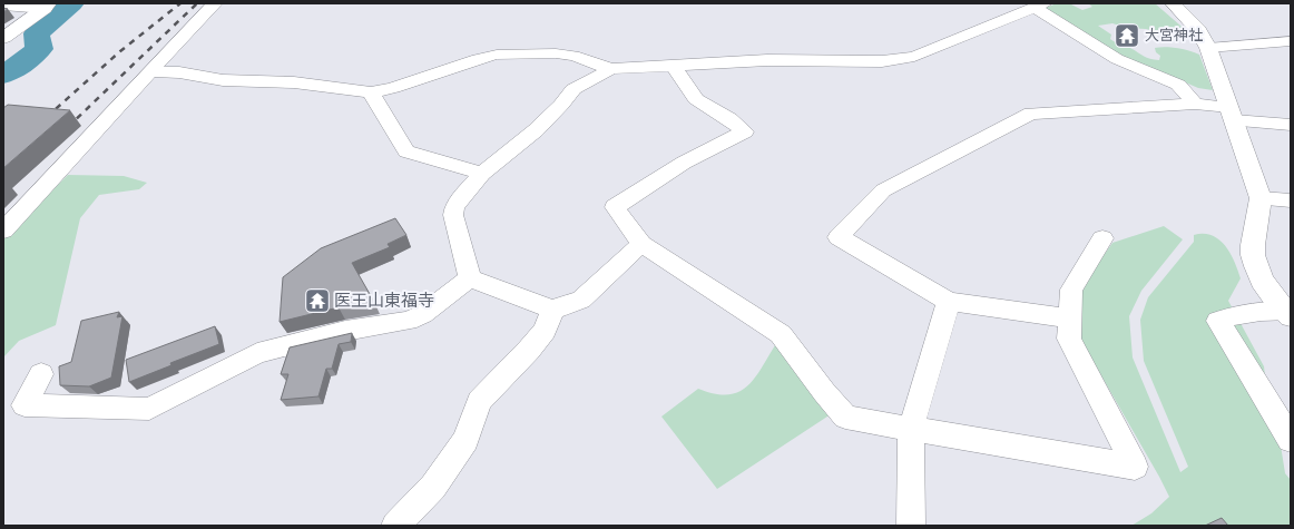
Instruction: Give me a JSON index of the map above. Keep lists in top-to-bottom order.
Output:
{
  "places": {
    "temple": ["大宮神社", "医王山東福寺"]
  }
}
